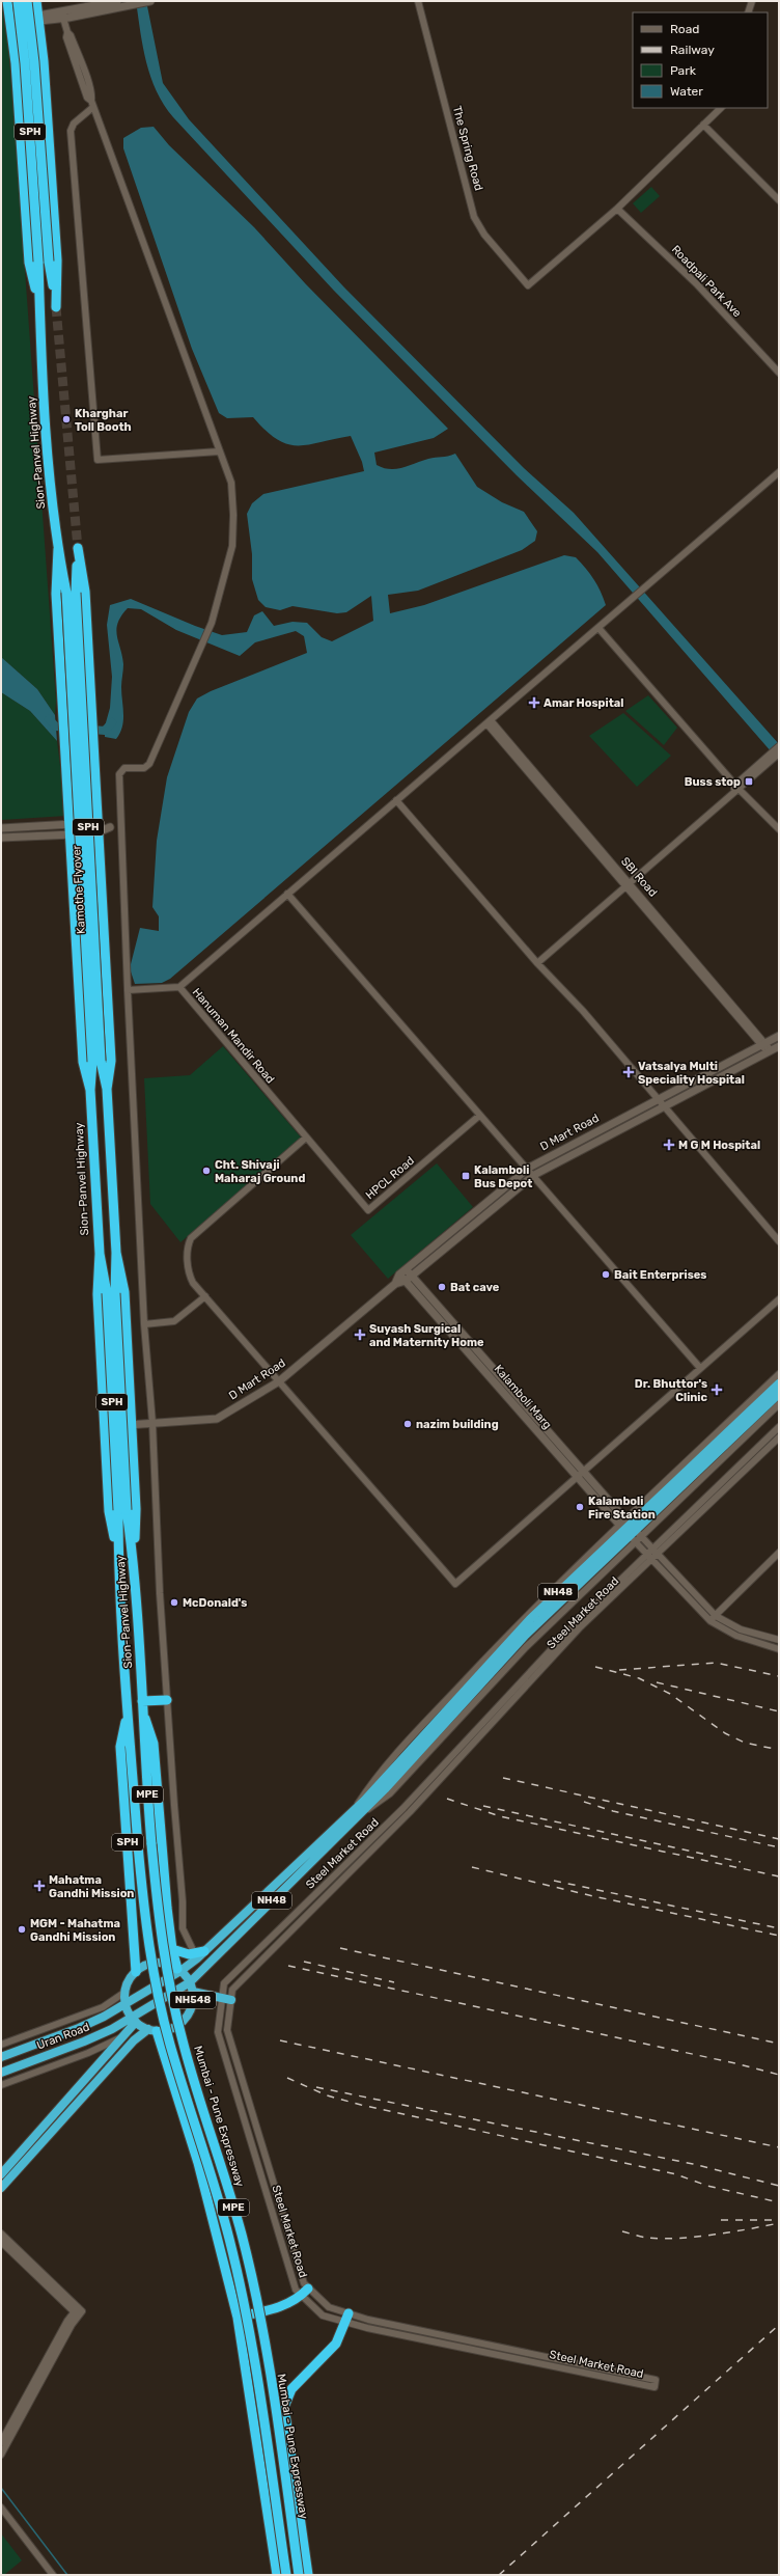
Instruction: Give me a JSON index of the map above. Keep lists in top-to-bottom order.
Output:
{
  "streets": {
    "highway": [
      "SPH",
      "Sion-Panvel Highway",
      "Kamothe Flyover",
      "NH48",
      "MPE",
      "NH548",
      "Uran Road",
      "Mumbai - Pune Expressway"
    ],
    "main road": ["D Mart Road", "Kalamboli Marg"],
    "street": [
      "The Spring Road",
      "Roadpali Park Ave",
      "SBI Road",
      "Hanuman Mandir Road",
      "HPCL Road",
      "Steel Market Road"
    ]
  },
  "crossings": [
    ["SPH", "Sion-Panvel Highway"],
    ["SPH", "Kamothe Flyover"],
    ["SPH", "NH48"],
    ["SPH", "MPE"],
    ["SPH", "NH548"],
    ["SPH", "Uran Road"],
    ["SPH", "Mumbai - Pune Expressway"],
    ["The Spring Road", "Roadpali Park Ave"],
    ["Sion-Panvel Highway", "Kamothe Flyover"],
    ["Sion-Panvel Highway", "MPE"],
    ["Sion-Panvel Highway", "Mumbai - Pune Expressway"],
    ["SBI Road", "D Mart Road"],
    ["Hanuman Mandir Road", "HPCL Road"],
    ["D Mart Road", "Kalamboli Marg"],
    ["Kalamboli Marg", "NH48"],
    ["NH48", "NH548"],
    ["NH48", "Uran Road"],
    ["NH548", "Uran Road"]
  ],
  "places": {
    "other": [
      "Kharghar Toll Booth",
      "Cht. Shivaji Maharaj Ground",
      "Bait Enterprises",
      "Bat cave",
      "nazim building",
      "Kalamboli Fire Station",
      "McDonald's",
      "MGM - Mahatma Gandhi Mission"
    ],
    "health": [
      "Amar Hospital",
      "Vatsalya Multi Speciality Hospital",
      "M G M Hospital",
      "Suyash Surgical and Maternity Home",
      "Dr. Bhuttor's Clinic",
      "Mahatma Gandhi Mission"
    ],
    "transit": ["Buss stop", "Kalamboli Bus Depot"]
  },
  "legend": [
    "Road",
    "Railway",
    "Park",
    "Water"
  ]
}
